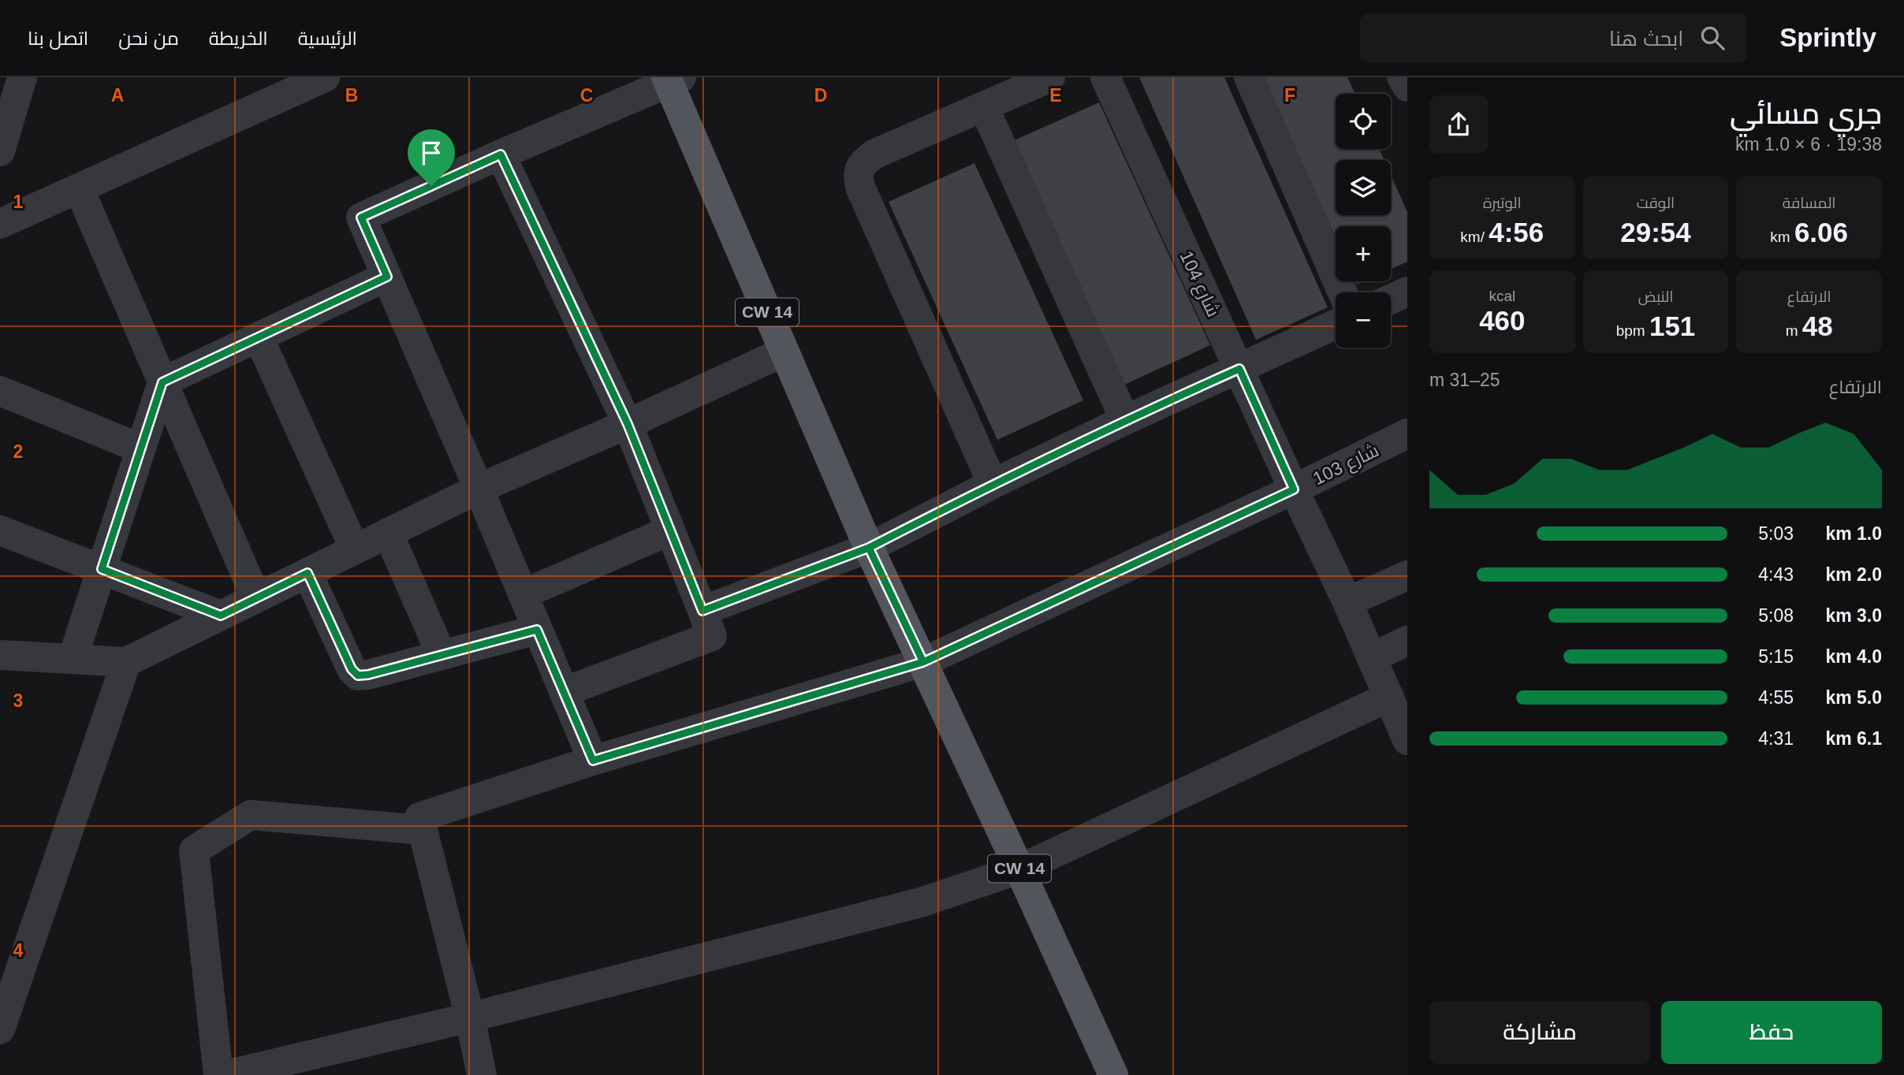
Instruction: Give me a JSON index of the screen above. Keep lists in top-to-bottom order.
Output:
{
  "streets": {
    "main road": ["CW 14"],
    "street": ["شارع 104", "شارع 103"]
  },
  "crossings": [
    ["شارع 104", "شارع 103"],
    ["CW 14", "شارع 103"]
  ],
  "page": {
    "header": "Sprintly",
    "search": "ابحث هنا",
    "nav": [
      "الرئيسية",
      "الخريطة",
      "من نحن",
      "اتصل بنا"
    ],
    "heading": ["جري مسائي", "19:38 · 6 × 1.0 km"],
    "map_buttons": ["+", "−"],
    "stats": [
      ["المسافة", "6.06 km"],
      ["الوقت", "29:54"],
      ["الوتيرة", "4:56 /km"],
      ["الارتفاع", "48 m"],
      ["النبض", "151 bpm"],
      ["kcal", "460"]
    ],
    "chart": ["الارتفاع", "25–31 m"],
    "list": [
      {
        "name": "1.0 km",
        "note": "5:03"
      },
      {
        "name": "2.0 km",
        "note": "4:43"
      },
      {
        "name": "3.0 km",
        "note": "5:08"
      },
      {
        "name": "4.0 km",
        "note": "5:15"
      },
      {
        "name": "5.0 km",
        "note": "4:55"
      },
      {
        "name": "6.1 km",
        "note": "4:31"
      }
    ],
    "buttons": ["حفظ", "مشاركة"]
  },
  "grid": {
    "columns": [
      "A",
      "B",
      "C",
      "D",
      "E",
      "F"
    ],
    "rows": [
      "1",
      "2",
      "3",
      "4"
    ]
  }
}
